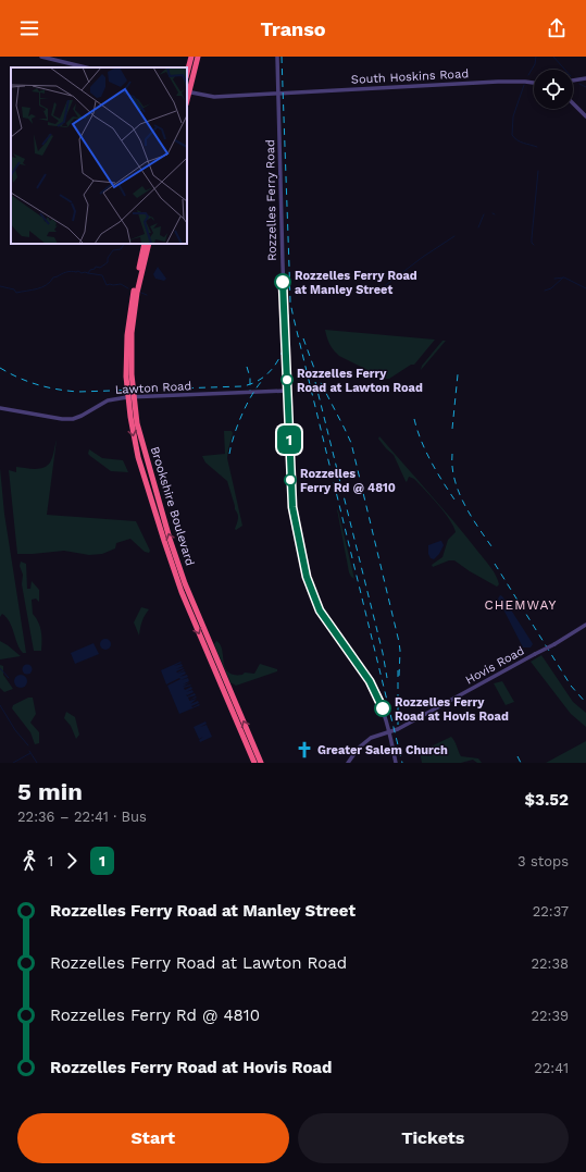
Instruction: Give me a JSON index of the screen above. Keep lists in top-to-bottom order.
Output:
{
  "streets": {
    "highway": ["Brookshire Boulevard"],
    "street": [
      "South Hoskins Road",
      "Rozzelles Ferry Road",
      "Lawton Road",
      "Hovis Road"
    ]
  },
  "crossings": [
    ["South Hoskins Road", "Rozzelles Ferry Road"],
    ["Rozzelles Ferry Road", "Lawton Road"],
    ["Rozzelles Ferry Road", "Hovis Road"],
    ["Lawton Road", "Brookshire Boulevard"]
  ],
  "districts": ["CHEMWAY"],
  "places": {
    "other": [
      "Rozzelles Ferry Road at Manley Street",
      "Rozzelles Ferry Road at Lawton Road",
      "Rozzelles Ferry Rd @ 4810",
      "Rozzelles Ferry Road at Hovis Road"
    ],
    "church": ["Greater Salem Church"]
  },
  "lines": ["bus line 1"],
  "page": {
    "header": "Transo",
    "on_map": "1",
    "heading": ["5 min", "22:36 – 22:41 · Bus", "$3.52"],
    "legs": ["1", "1", "3 stops"],
    "list": [
      {
        "name": "Rozzelles Ferry Road at Manley Street",
        "value": "22:37"
      },
      {
        "name": "Rozzelles Ferry Road at Lawton Road",
        "value": "22:38"
      },
      {
        "name": "Rozzelles Ferry Rd @ 4810",
        "value": "22:39"
      },
      {
        "name": "Rozzelles Ferry Road at Hovis Road",
        "value": "22:41"
      }
    ],
    "buttons": ["Start", "Tickets"]
  }
}
